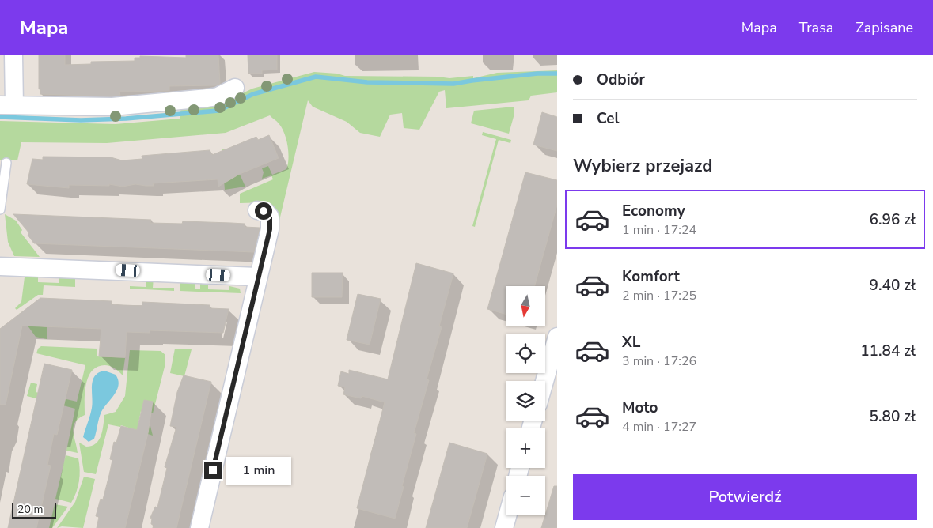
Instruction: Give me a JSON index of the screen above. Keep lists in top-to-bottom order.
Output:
{
  "scale_bar": "20 m",
  "north": "bottom",
  "page": {
    "header": "Mapa",
    "nav": ["Mapa", "Trasa", "Zapisane"],
    "banner": ["Odbiór", "Cel"],
    "heading": "Wybierz przejazd",
    "list": [
      {
        "name": "Economy",
        "note": "1 min · 17:24",
        "value": "6.96 zł"
      },
      {
        "name": "Komfort",
        "note": "2 min · 17:25",
        "value": "9.40 zł"
      },
      {
        "name": "XL",
        "note": "3 min · 17:26",
        "value": "11.84 zł"
      },
      {
        "name": "Moto",
        "note": "4 min · 17:27",
        "value": "5.80 zł"
      }
    ],
    "map_buttons": ["+", "−"],
    "bubble": "1 min",
    "buttons": "Potwierdź",
    "scale": "20 m"
  }
}
